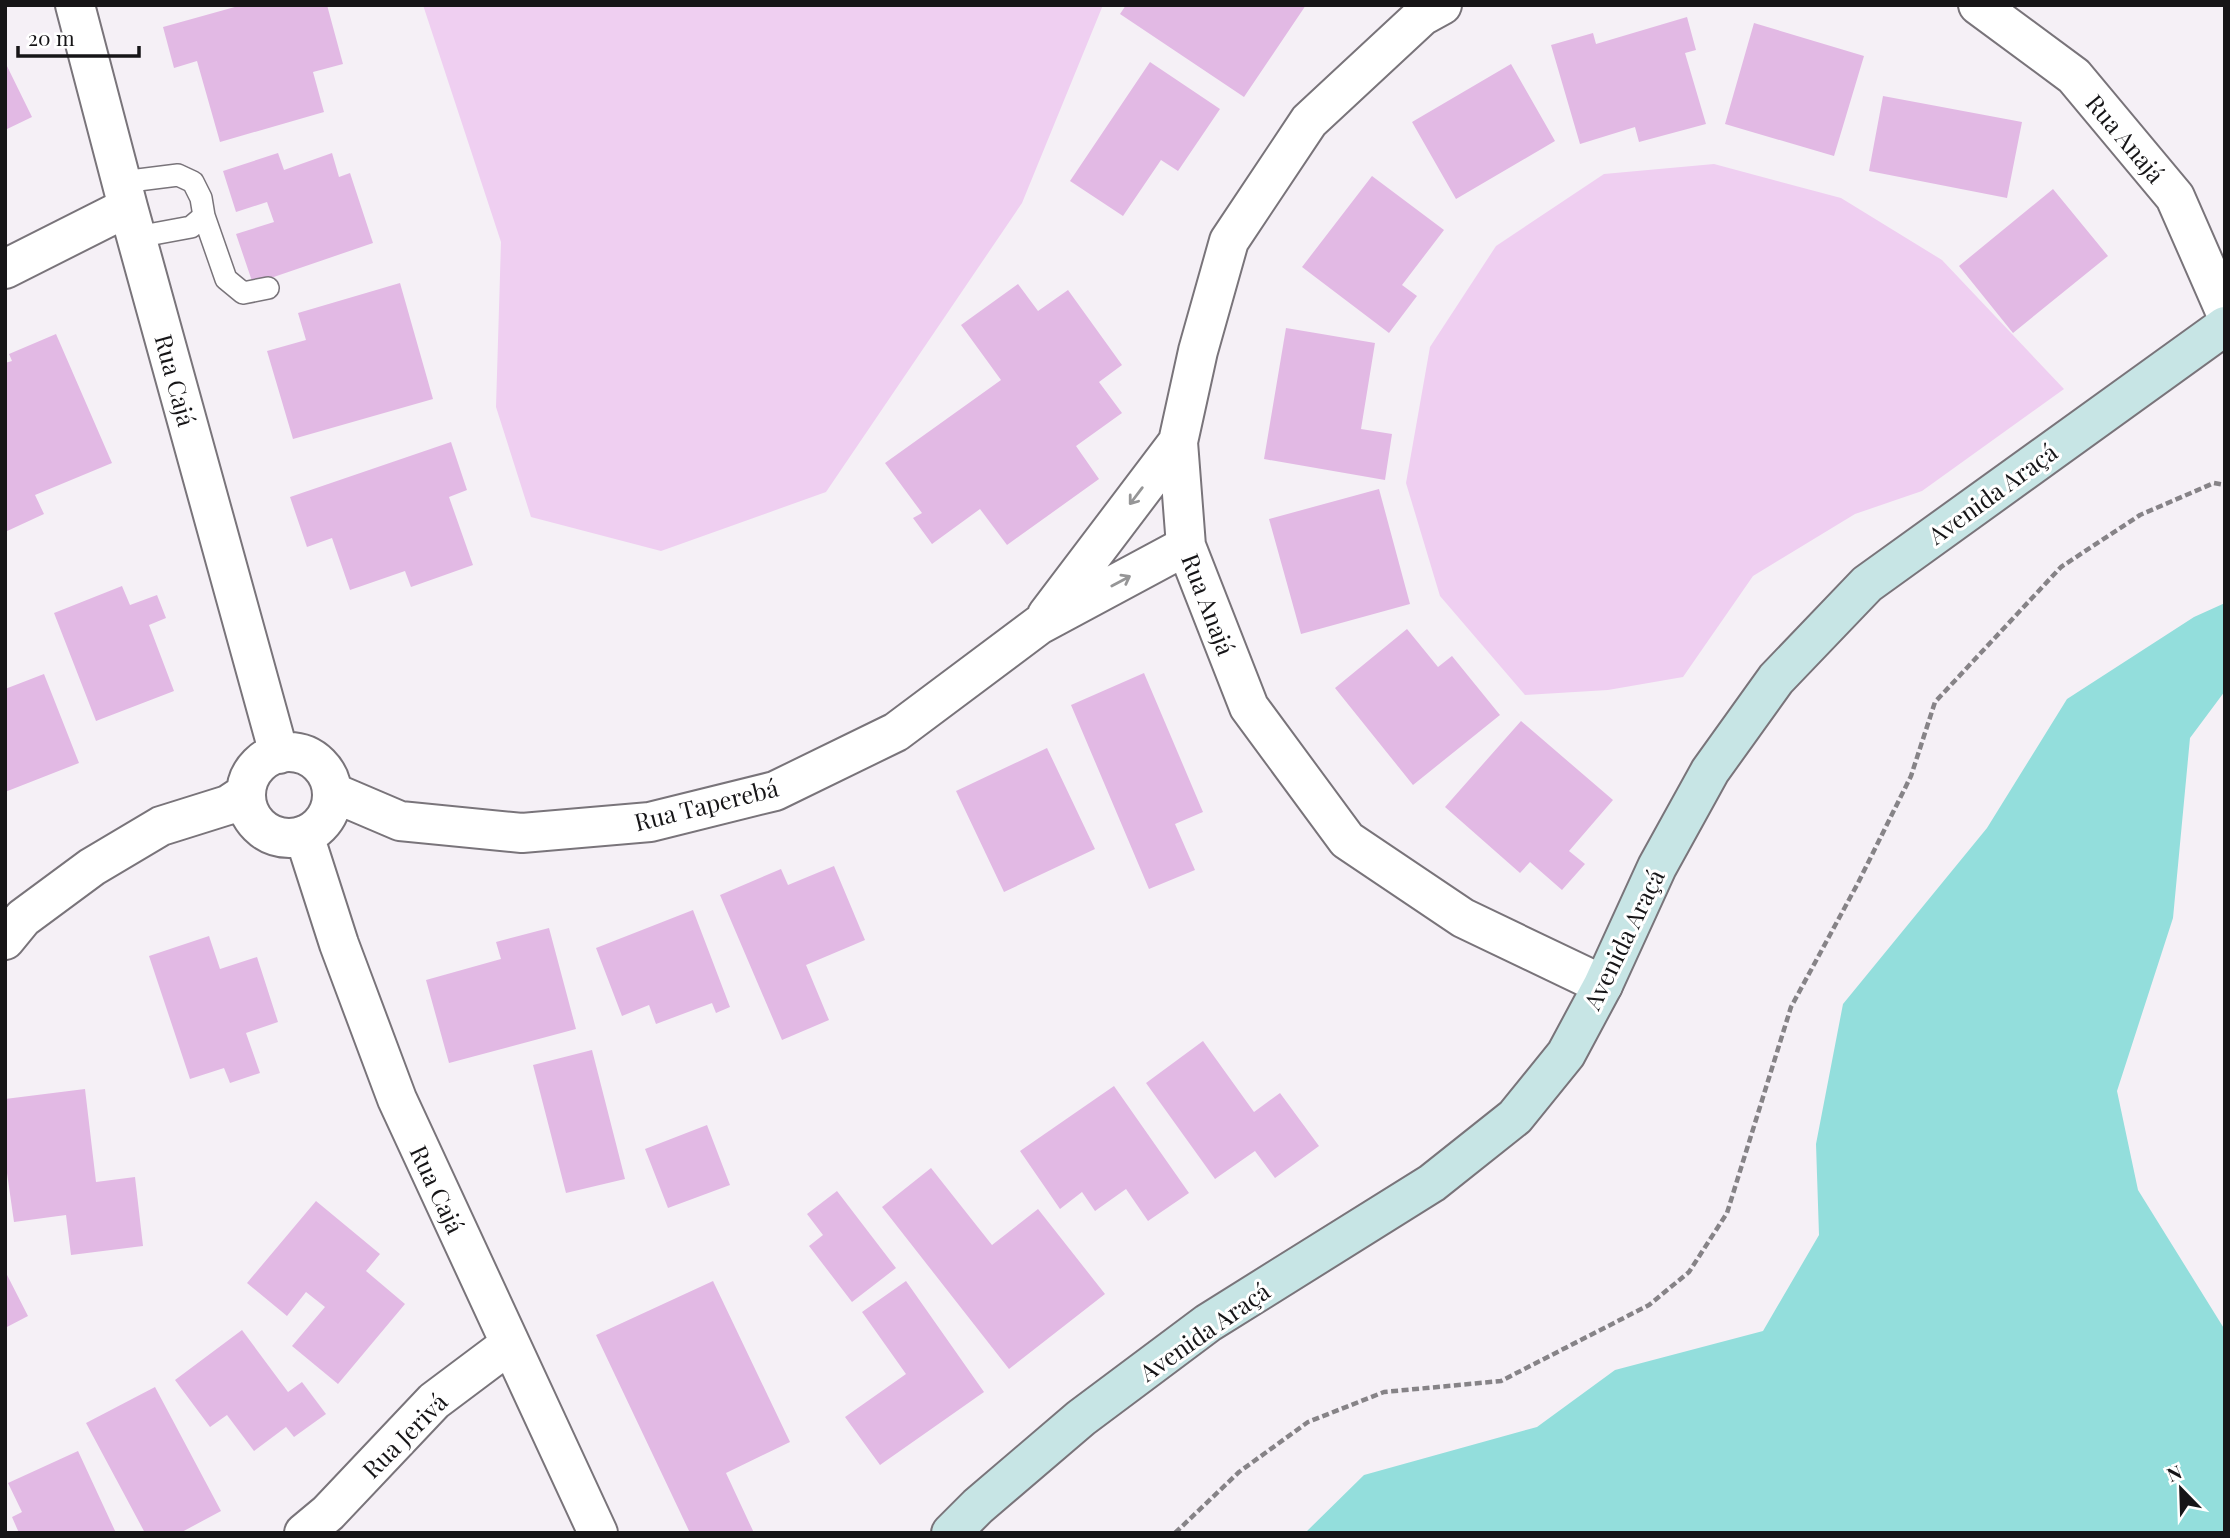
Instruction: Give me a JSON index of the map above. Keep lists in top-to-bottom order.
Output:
{
  "streets": {
    "street": [
      "Rua Anajá",
      "Rua Cajá",
      "Avenida Araçá",
      "Rua Taperebá",
      "Rua Jerivá"
    ]
  },
  "crossings": [
    ["Rua Anajá", "Avenida Araçá"],
    ["Rua Anajá", "Rua Taperebá"],
    ["Rua Cajá", "Rua Taperebá"],
    ["Rua Cajá", "Rua Jerivá"]
  ],
  "scale_bar": "20 m",
  "north": "top left"
}
